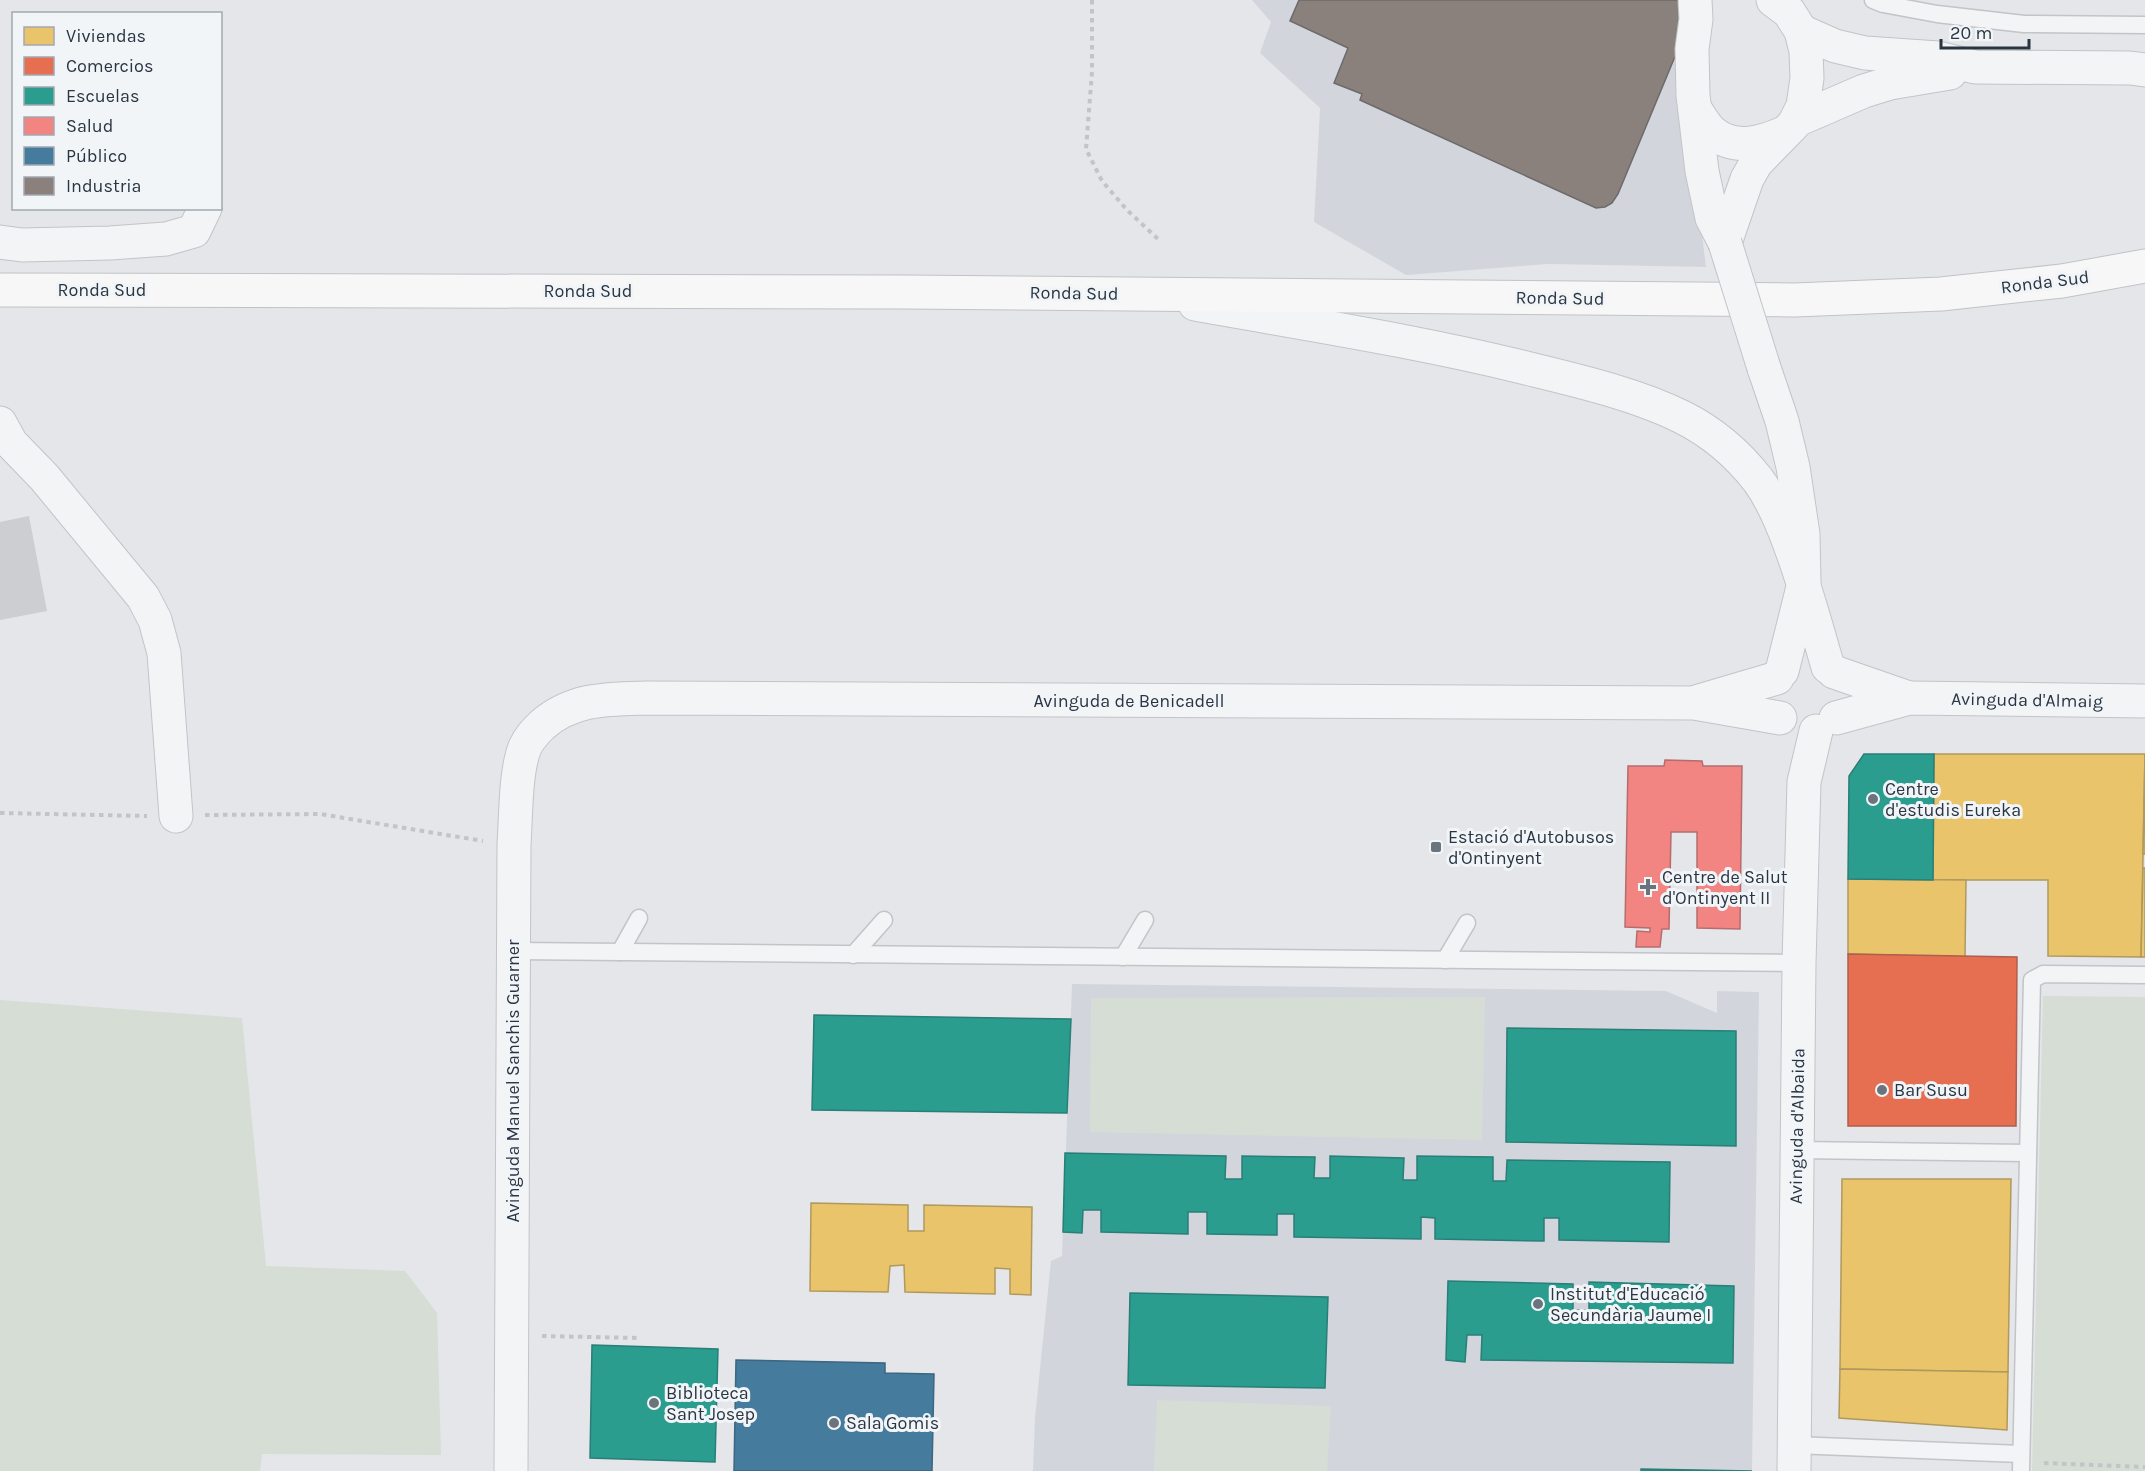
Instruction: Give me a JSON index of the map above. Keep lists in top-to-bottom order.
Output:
{
  "streets": {
    "main road": ["Ronda Sud"],
    "street": [
      "Avinguda d'Almaig",
      "Avinguda de Benicadell",
      "Avinguda Manuel Sanchis Guarner",
      "Avinguda d'Albaida"
    ]
  },
  "crossings": [
    ["Avinguda d'Almaig", "Avinguda de Benicadell"],
    ["Avinguda d'Almaig", "Avinguda d'Albaida"],
    ["Avinguda de Benicadell", "Avinguda Manuel Sanchis Guarner"]
  ],
  "places": {
    "other": [
      "Centre d'estudis Eureka",
      "Bar Susu",
      "Institut d'Educació Secundària Jaume I",
      "Biblioteca Sant Josep",
      "Sala Gomis"
    ],
    "transit": ["Estació d'Autobusos d'Ontinyent"],
    "health": ["Centre de Salut d'Ontinyent II"]
  },
  "legend": [
    "Viviendas",
    "Comercios",
    "Escuelas",
    "Salud",
    "Público",
    "Industria"
  ],
  "scale_bar": "20 m"
}
